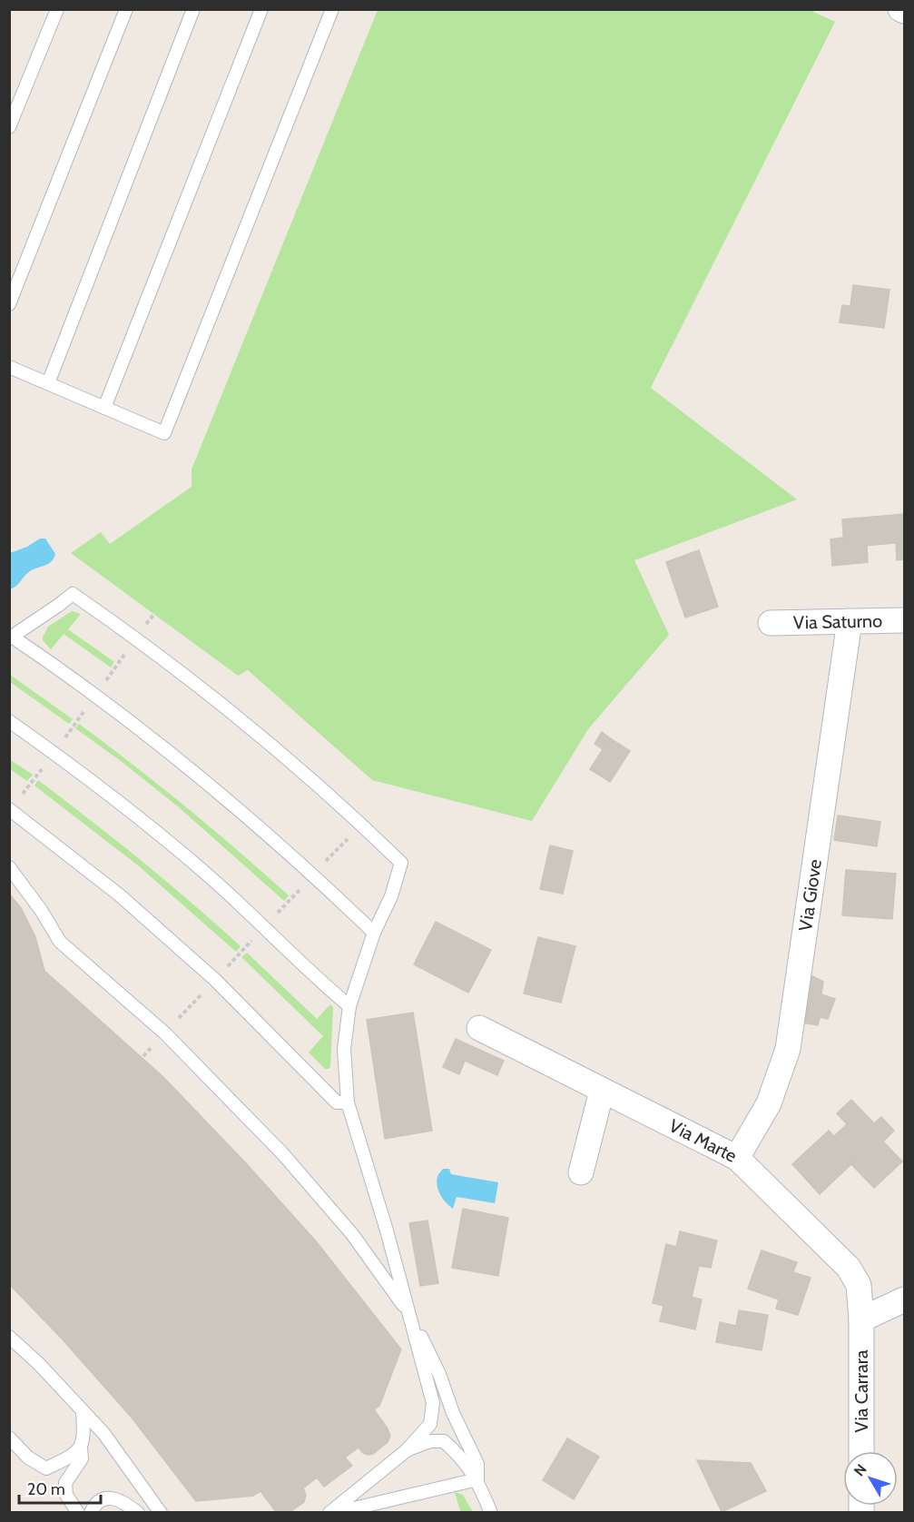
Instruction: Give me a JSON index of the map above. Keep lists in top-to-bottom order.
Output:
{
  "streets": {
    "street": [
      "Via Saturno",
      "Via Giove",
      "Via Marte",
      "Via Carrara"
    ]
  },
  "crossings": [
    ["Via Saturno", "Via Giove"],
    ["Via Giove", "Via Marte"],
    ["Via Marte", "Via Carrara"]
  ],
  "scale_bar": "20 m",
  "north": "top left"
}
